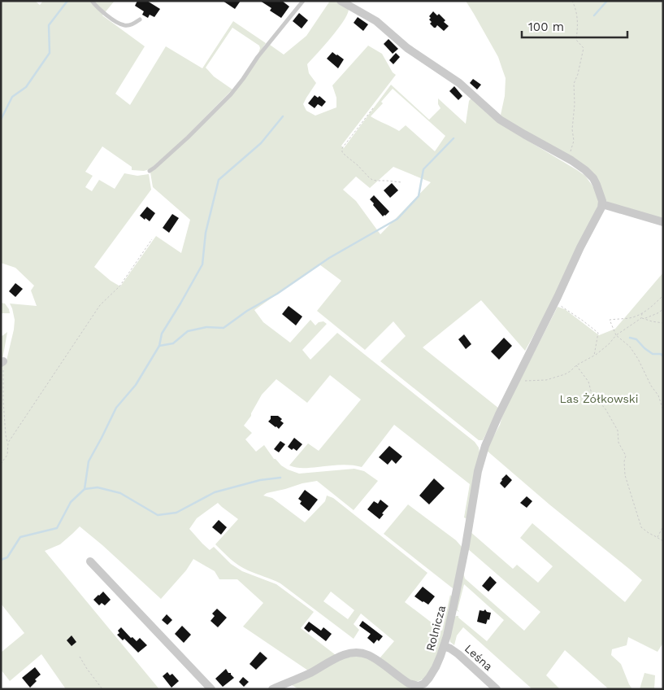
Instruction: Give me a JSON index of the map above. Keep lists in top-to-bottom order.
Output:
{
  "streets": {
    "street": ["Rolnicza", "Leśna"]
  },
  "crossings": [
    ["Rolnicza", "Leśna"]
  ],
  "parks": ["Las Żółkowski"],
  "scale_bar": "100 m"
}
